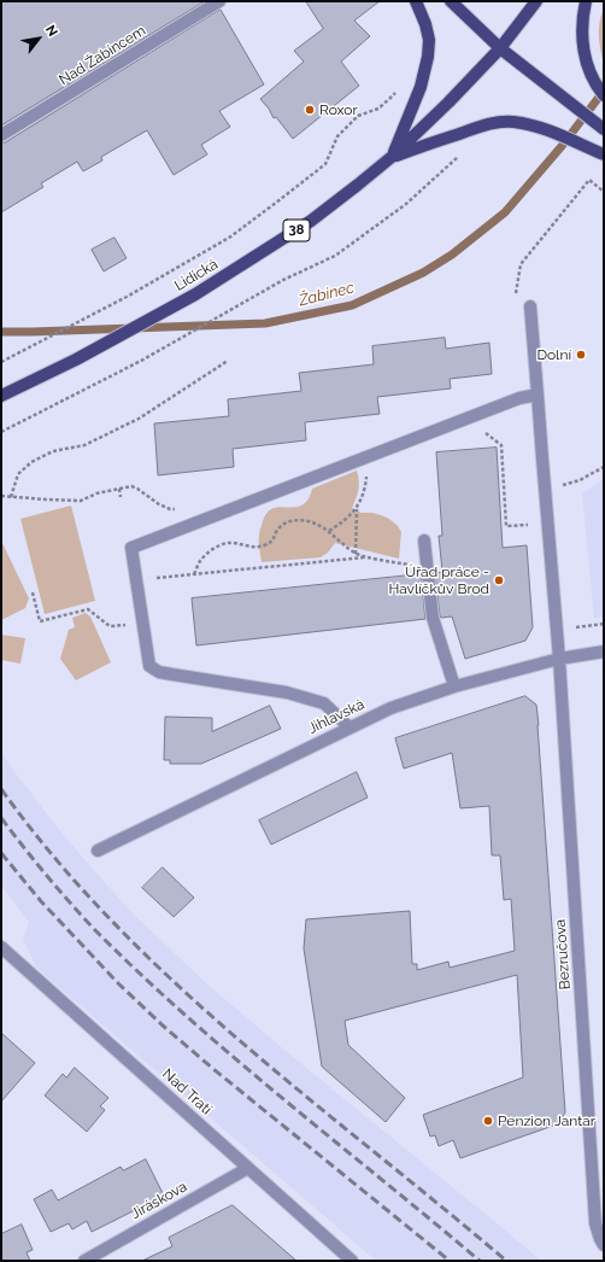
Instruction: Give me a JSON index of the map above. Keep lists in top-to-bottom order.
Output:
{
  "streets": {
    "main road": ["38", "Lidická"],
    "street": [
      "Nad Žabincem",
      "Jihlavská",
      "Bezručova",
      "Nad Tratí",
      "Jiráskova"
    ]
  },
  "crossings": [
    ["Jihlavská", "Bezručova"],
    ["Nad Tratí", "Jiráskova"]
  ],
  "water": ["Žabinec"],
  "places": [
    "Roxor",
    "Dolní",
    "Úřad práce - Havlíčkův Brod",
    "Penzion Jantar"
  ],
  "north": "top right"
}
